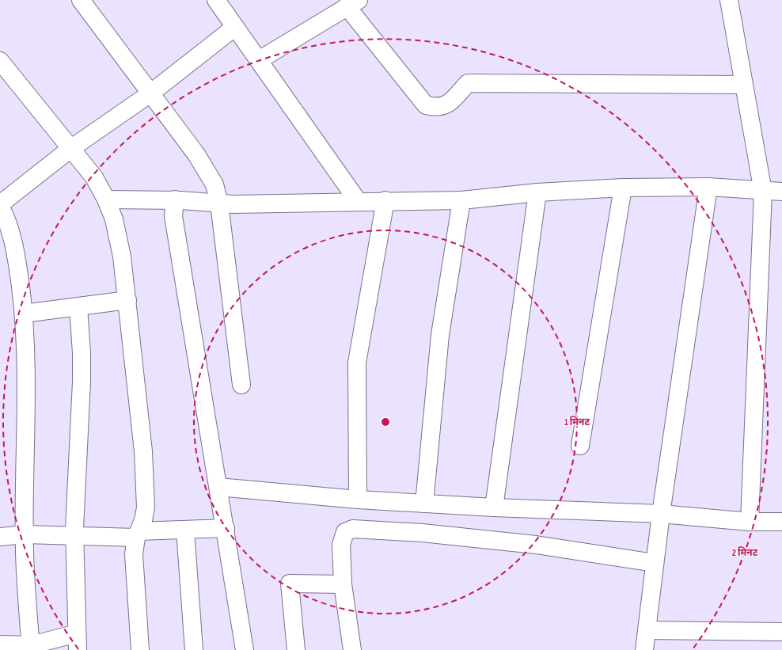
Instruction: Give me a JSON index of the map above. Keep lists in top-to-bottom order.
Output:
{
  "rings": ["1 मिनट", "2 मिनट"]
}
